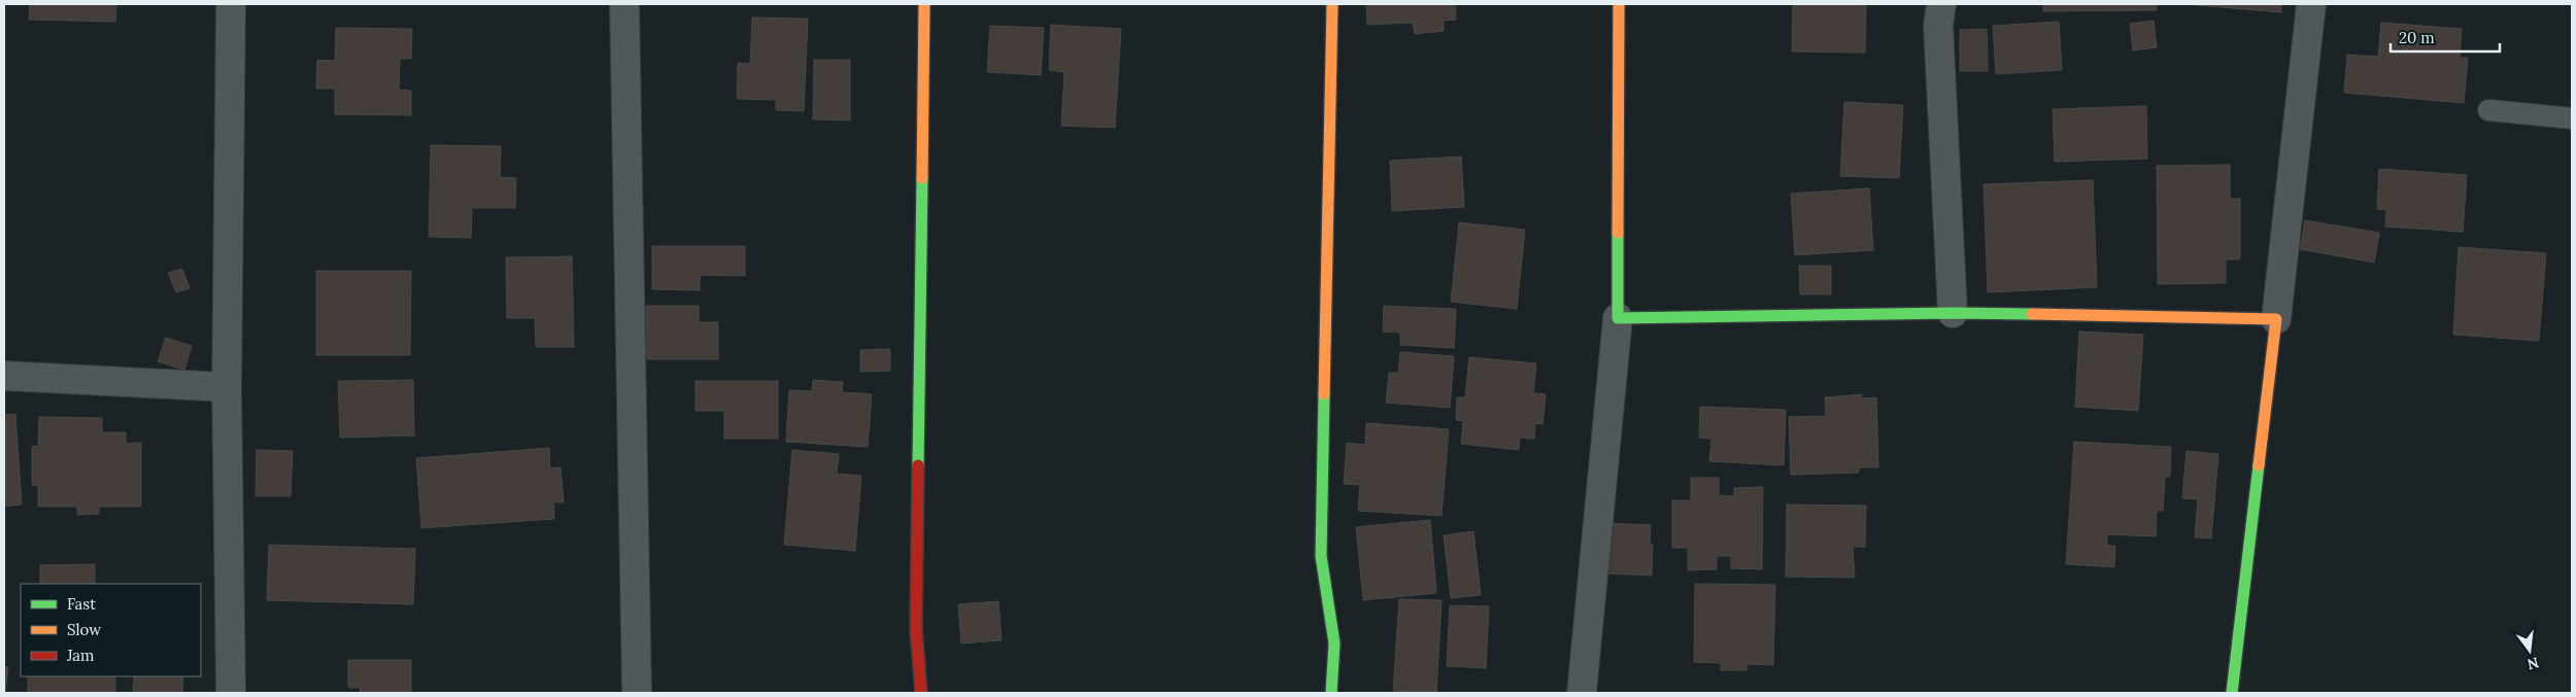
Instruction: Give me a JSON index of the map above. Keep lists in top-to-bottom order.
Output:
{
  "legend": ["Fast", "Slow", "Jam"],
  "scale_bar": "20 m",
  "north": "bottom"
}
